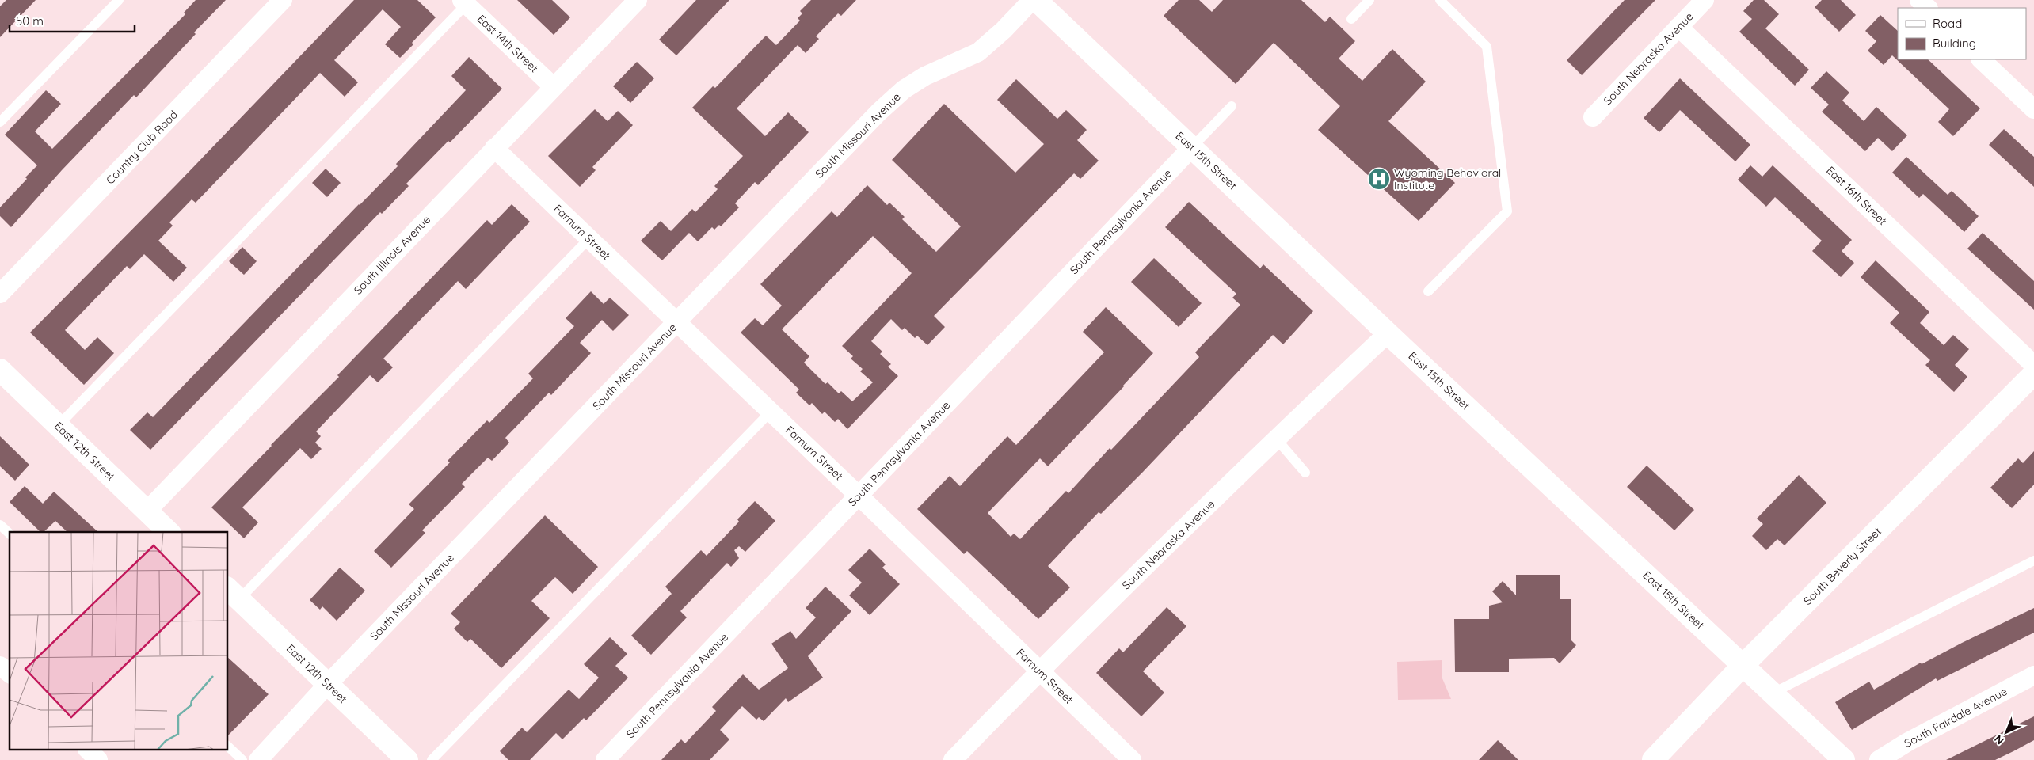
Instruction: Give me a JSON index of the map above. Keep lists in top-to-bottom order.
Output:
{
  "streets": {
    "main road": ["East 15th Street", "East 12th Street", "South Beverly Street"],
    "street": [
      "East 14th Street",
      "South Nebraska Avenue",
      "South Missouri Avenue",
      "Country Club Road",
      "East 16th Street",
      "South Pennsylvania Avenue",
      "Farnum Street",
      "South Illinois Avenue",
      "South Fairdale Avenue"
    ]
  },
  "crossings": [
    ["East 14th Street", "South Illinois Avenue"],
    ["South Nebraska Avenue", "East 15th Street"],
    ["South Nebraska Avenue", "East 16th Street"],
    ["South Nebraska Avenue", "Farnum Street"],
    ["South Missouri Avenue", "Farnum Street"],
    ["South Missouri Avenue", "East 12th Street"],
    ["East 15th Street", "South Pennsylvania Avenue"],
    ["East 15th Street", "South Beverly Street"],
    ["South Pennsylvania Avenue", "Farnum Street"],
    ["Farnum Street", "South Illinois Avenue"],
    ["South Illinois Avenue", "East 12th Street"]
  ],
  "places": {
    "hospital": ["Wyoming Behavioral Institute"]
  },
  "legend": ["Road", "Building"],
  "scale_bar": "50 m",
  "north": "bottom left"
}
